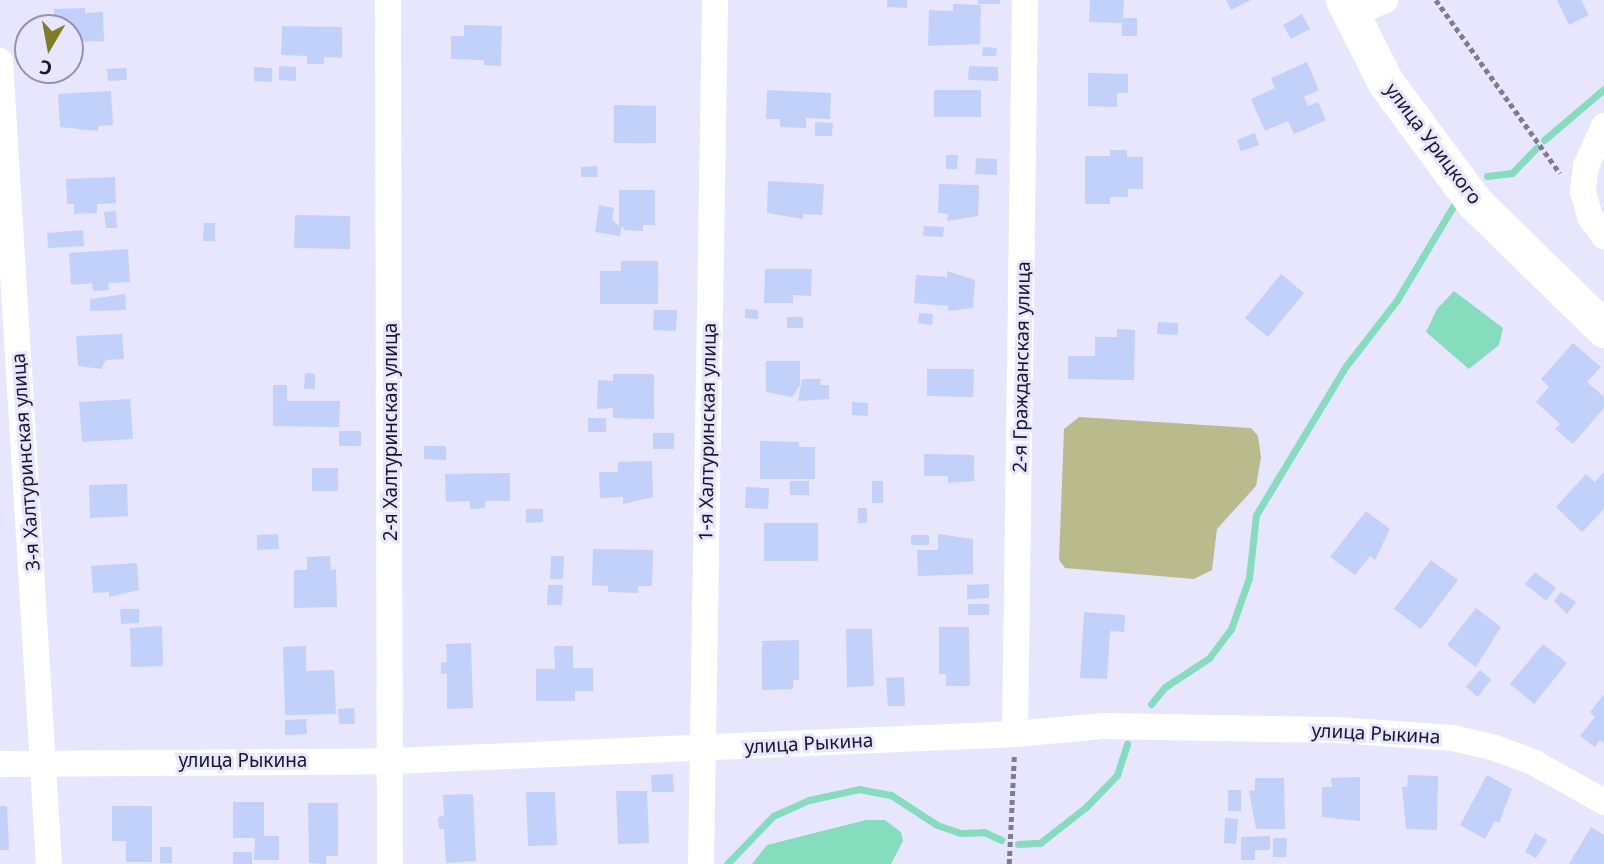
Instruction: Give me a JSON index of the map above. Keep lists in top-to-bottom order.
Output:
{
  "streets": {
    "main road": ["улица Урицкого"],
    "street": [
      "2-я Гражданская улица",
      "2-я Халтуринская улица",
      "1-я Халтуринская улица",
      "3-я Халтуринская улица",
      "улица Рыкина"
    ]
  },
  "crossings": [
    ["2-я Гражданская улица", "улица Рыкина"],
    ["2-я Халтуринская улица", "улица Рыкина"],
    ["1-я Халтуринская улица", "улица Рыкина"],
    ["3-я Халтуринская улица", "улица Рыкина"]
  ],
  "north": "bottom"
}
